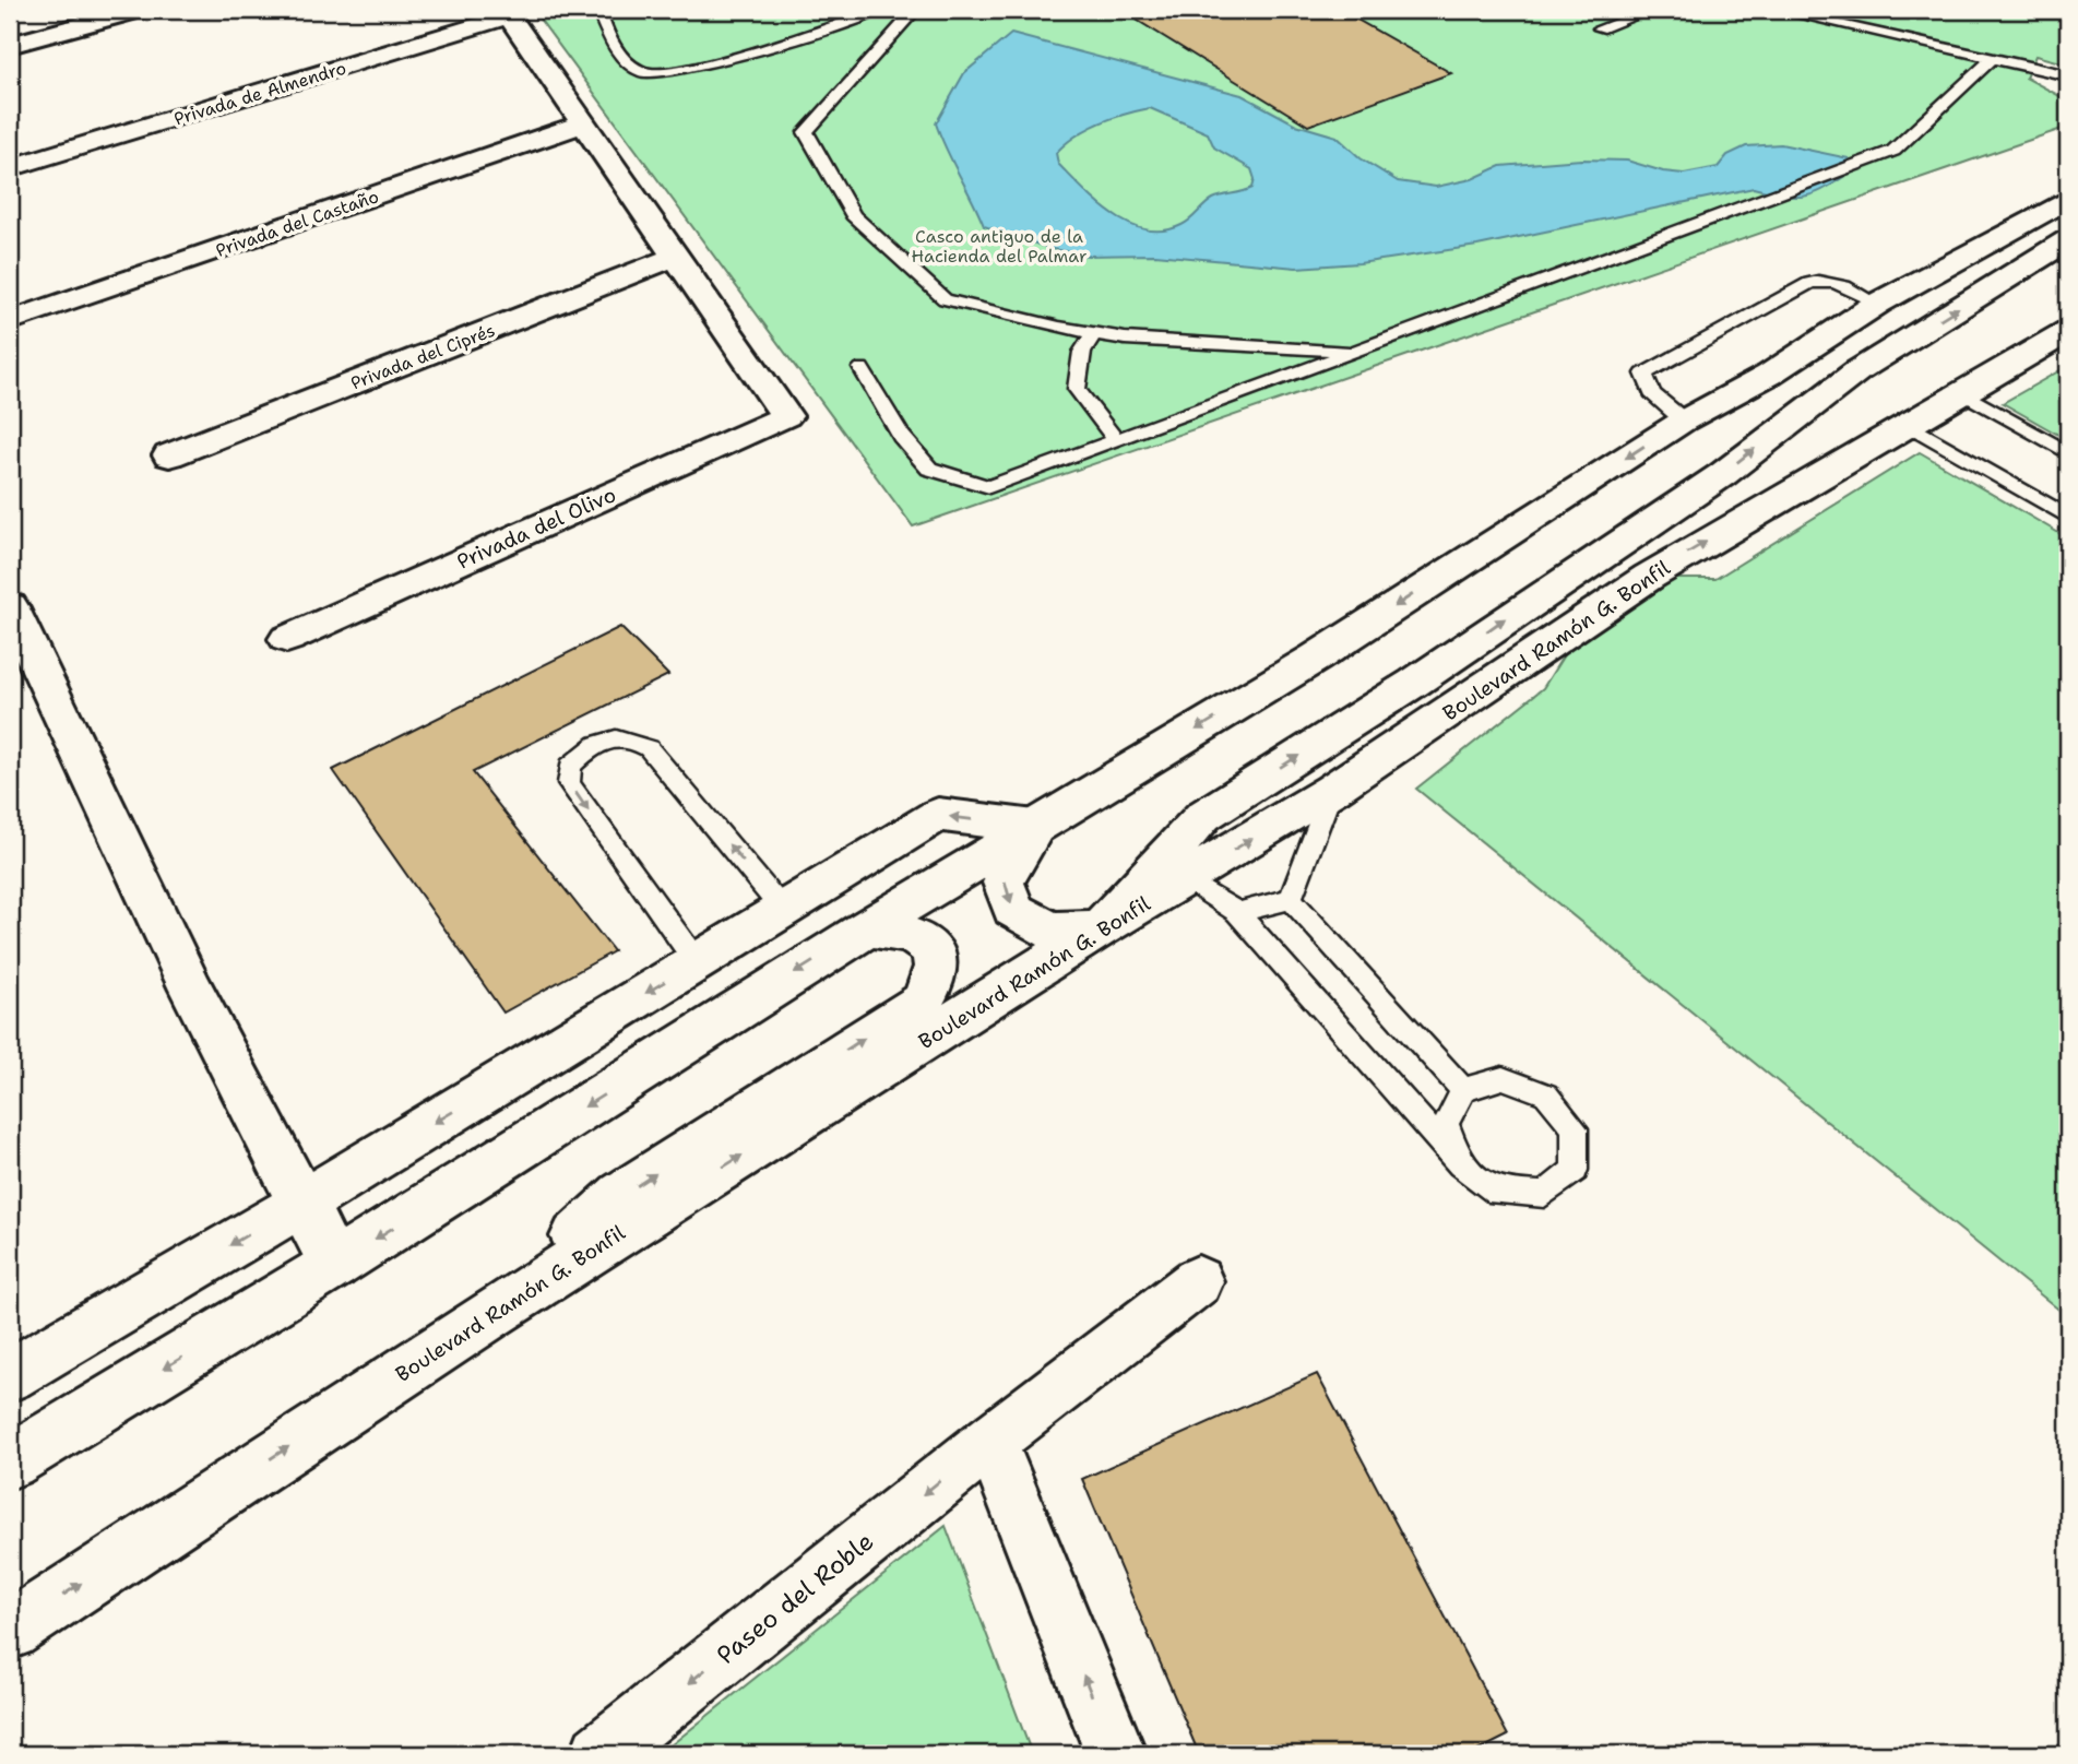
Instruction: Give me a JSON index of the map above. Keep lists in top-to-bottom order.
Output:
{
  "streets": {
    "main road": [
      "Privada de Almendro",
      "Privada del Castaño",
      "Privada del Ciprés",
      "Privada del Olivo",
      "Boulevard Ramón G. Bonfil",
      "Paseo del Roble"
    ]
  },
  "crossings": [
    ["Privada del Ciprés", "Privada del Olivo"]
  ],
  "one_way": ["Paseo del Roble"],
  "parks": ["Casco antiguo de la Hacienda del Palmar"]
}
